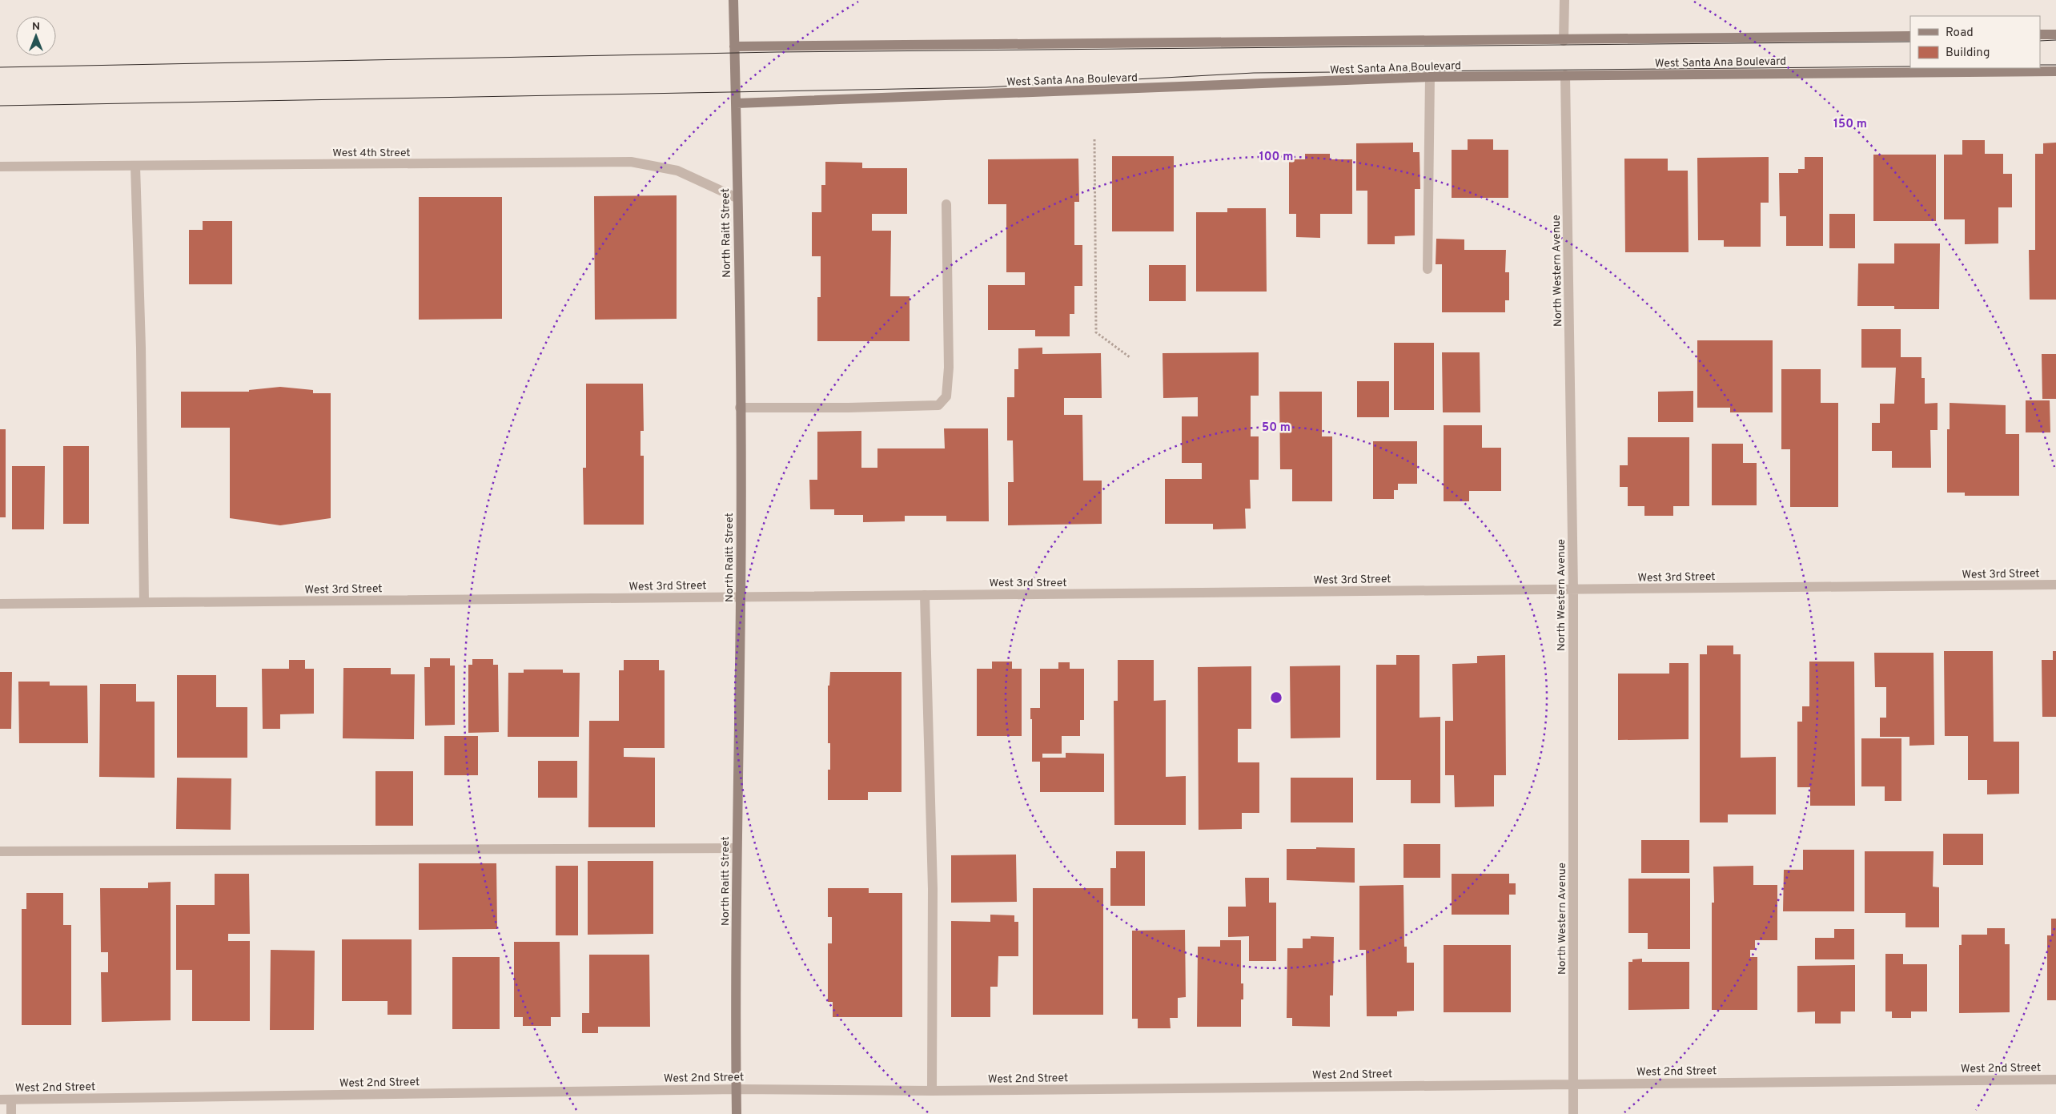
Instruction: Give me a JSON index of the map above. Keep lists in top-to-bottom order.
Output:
{
  "streets": {
    "main road": ["West Santa Ana Boulevard", "North Raitt Street"],
    "street": [
      "West 4th Street",
      "North Western Avenue",
      "West 3rd Street",
      "West 2nd Street"
    ]
  },
  "crossings": [
    ["West Santa Ana Boulevard", "North Raitt Street"],
    ["West Santa Ana Boulevard", "North Western Avenue"],
    ["West 4th Street", "North Raitt Street"],
    ["North Raitt Street", "West 3rd Street"],
    ["North Raitt Street", "West 2nd Street"],
    ["North Western Avenue", "West 3rd Street"],
    ["North Western Avenue", "West 2nd Street"]
  ],
  "legend": ["Road", "Building"],
  "north": "top",
  "rings": ["150 m", "100 m", "50 m"]
}
